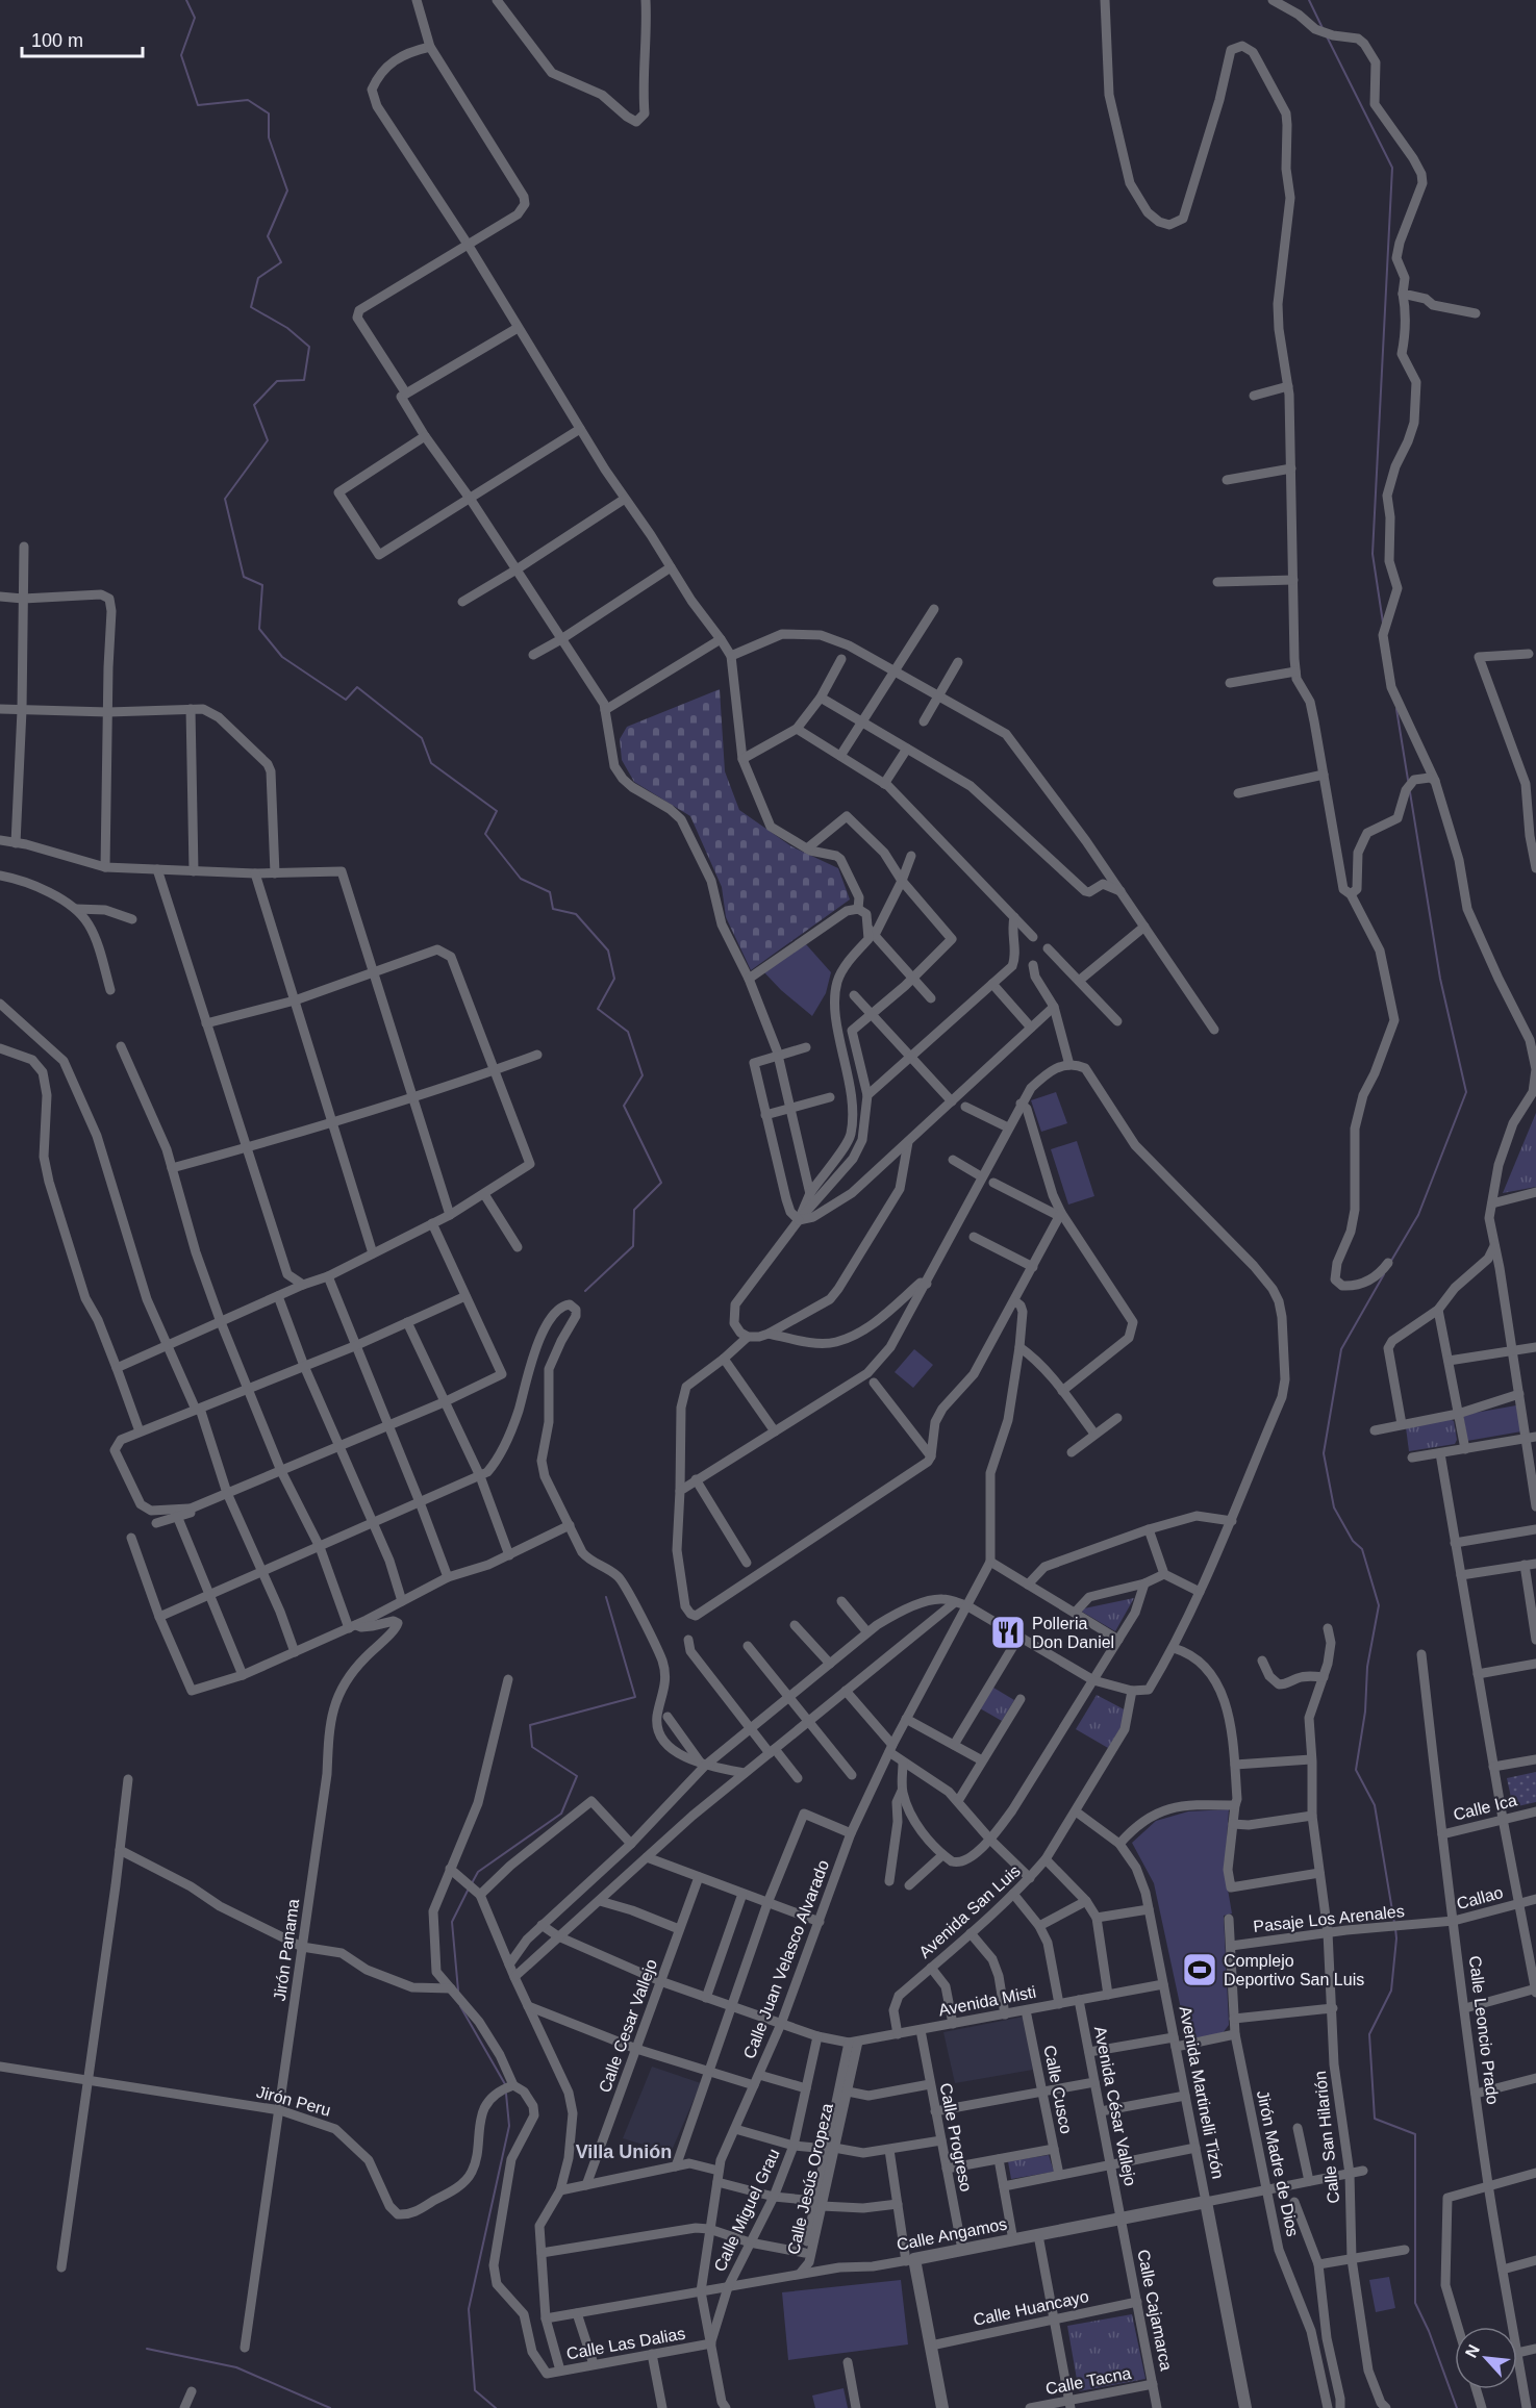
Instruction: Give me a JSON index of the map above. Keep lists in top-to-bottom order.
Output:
{
  "streets": {
    "street": [
      "Calle Ica",
      "Callao",
      "Avenida San Luis",
      "Pasaje Los Arenales",
      "Jirón Panama",
      "Calle Juan Velasco Alvarado",
      "Avenida Misti",
      "Calle Cesar Vallejo",
      "Calle Leoncio Prado",
      "Calle Cusco",
      "Avenida Martinelli Tizón",
      "Jirón Peru",
      "Avenida César Vallejo",
      "Calle Progreso",
      "Calle San Hilarión",
      "Jirón Madre de Dios",
      "Calle Jesús Oropeza",
      "Calle Miguel Grau",
      "Calle Angamos",
      "Calle Huancayo",
      "Calle Cajamarca",
      "Calle Las Dalias",
      "Calle Tacna"
    ]
  },
  "crossings": [
    ["Calle Ica", "Calle Leoncio Prado"],
    ["Callao", "Pasaje Los Arenales"],
    ["Callao", "Calle Leoncio Prado"],
    ["Avenida San Luis", "Avenida Misti"],
    ["Avenida San Luis", "Avenida Martinelli Tizón"],
    ["Pasaje Los Arenales", "Calle San Hilarión"],
    ["Pasaje Los Arenales", "Jirón Madre de Dios"],
    ["Jirón Panama", "Jirón Peru"],
    ["Calle Juan Velasco Alvarado", "Avenida Misti"],
    ["Calle Juan Velasco Alvarado", "Calle Miguel Grau"],
    ["Calle Juan Velasco Alvarado", "Calle Angamos"],
    ["Calle Juan Velasco Alvarado", "Calle Las Dalias"],
    ["Avenida Misti", "Calle Cesar Vallejo"],
    ["Avenida Misti", "Calle Cusco"],
    ["Avenida Misti", "Avenida Martinelli Tizón"],
    ["Avenida Misti", "Avenida César Vallejo"],
    ["Avenida Misti", "Calle Progreso"],
    ["Avenida Misti", "Calle Jesús Oropeza"],
    ["Avenida Misti", "Calle Miguel Grau"],
    ["Avenida Martinelli Tizón", "Calle Angamos"],
    ["Jirón Peru", "Calle Las Dalias"],
    ["Avenida César Vallejo", "Calle Angamos"],
    ["Avenida César Vallejo", "Calle Cajamarca"],
    ["Calle Progreso", "Calle Angamos"],
    ["Calle San Hilarión", "Calle Angamos"],
    ["Jirón Madre de Dios", "Calle Angamos"],
    ["Calle Jesús Oropeza", "Calle Angamos"],
    ["Calle Miguel Grau", "Calle Angamos"],
    ["Calle Miguel Grau", "Calle Las Dalias"],
    ["Calle Angamos", "Calle Cajamarca"],
    ["Calle Huancayo", "Calle Cajamarca"],
    ["Calle Cajamarca", "Calle Tacna"]
  ],
  "districts": ["Villa Unión"],
  "places": {
    "restaurant": ["Polleria Don Daniel"],
    "sports": ["Complejo Deportivo San Luis"]
  },
  "scale_bar": "100 m",
  "north": "top left"
}
